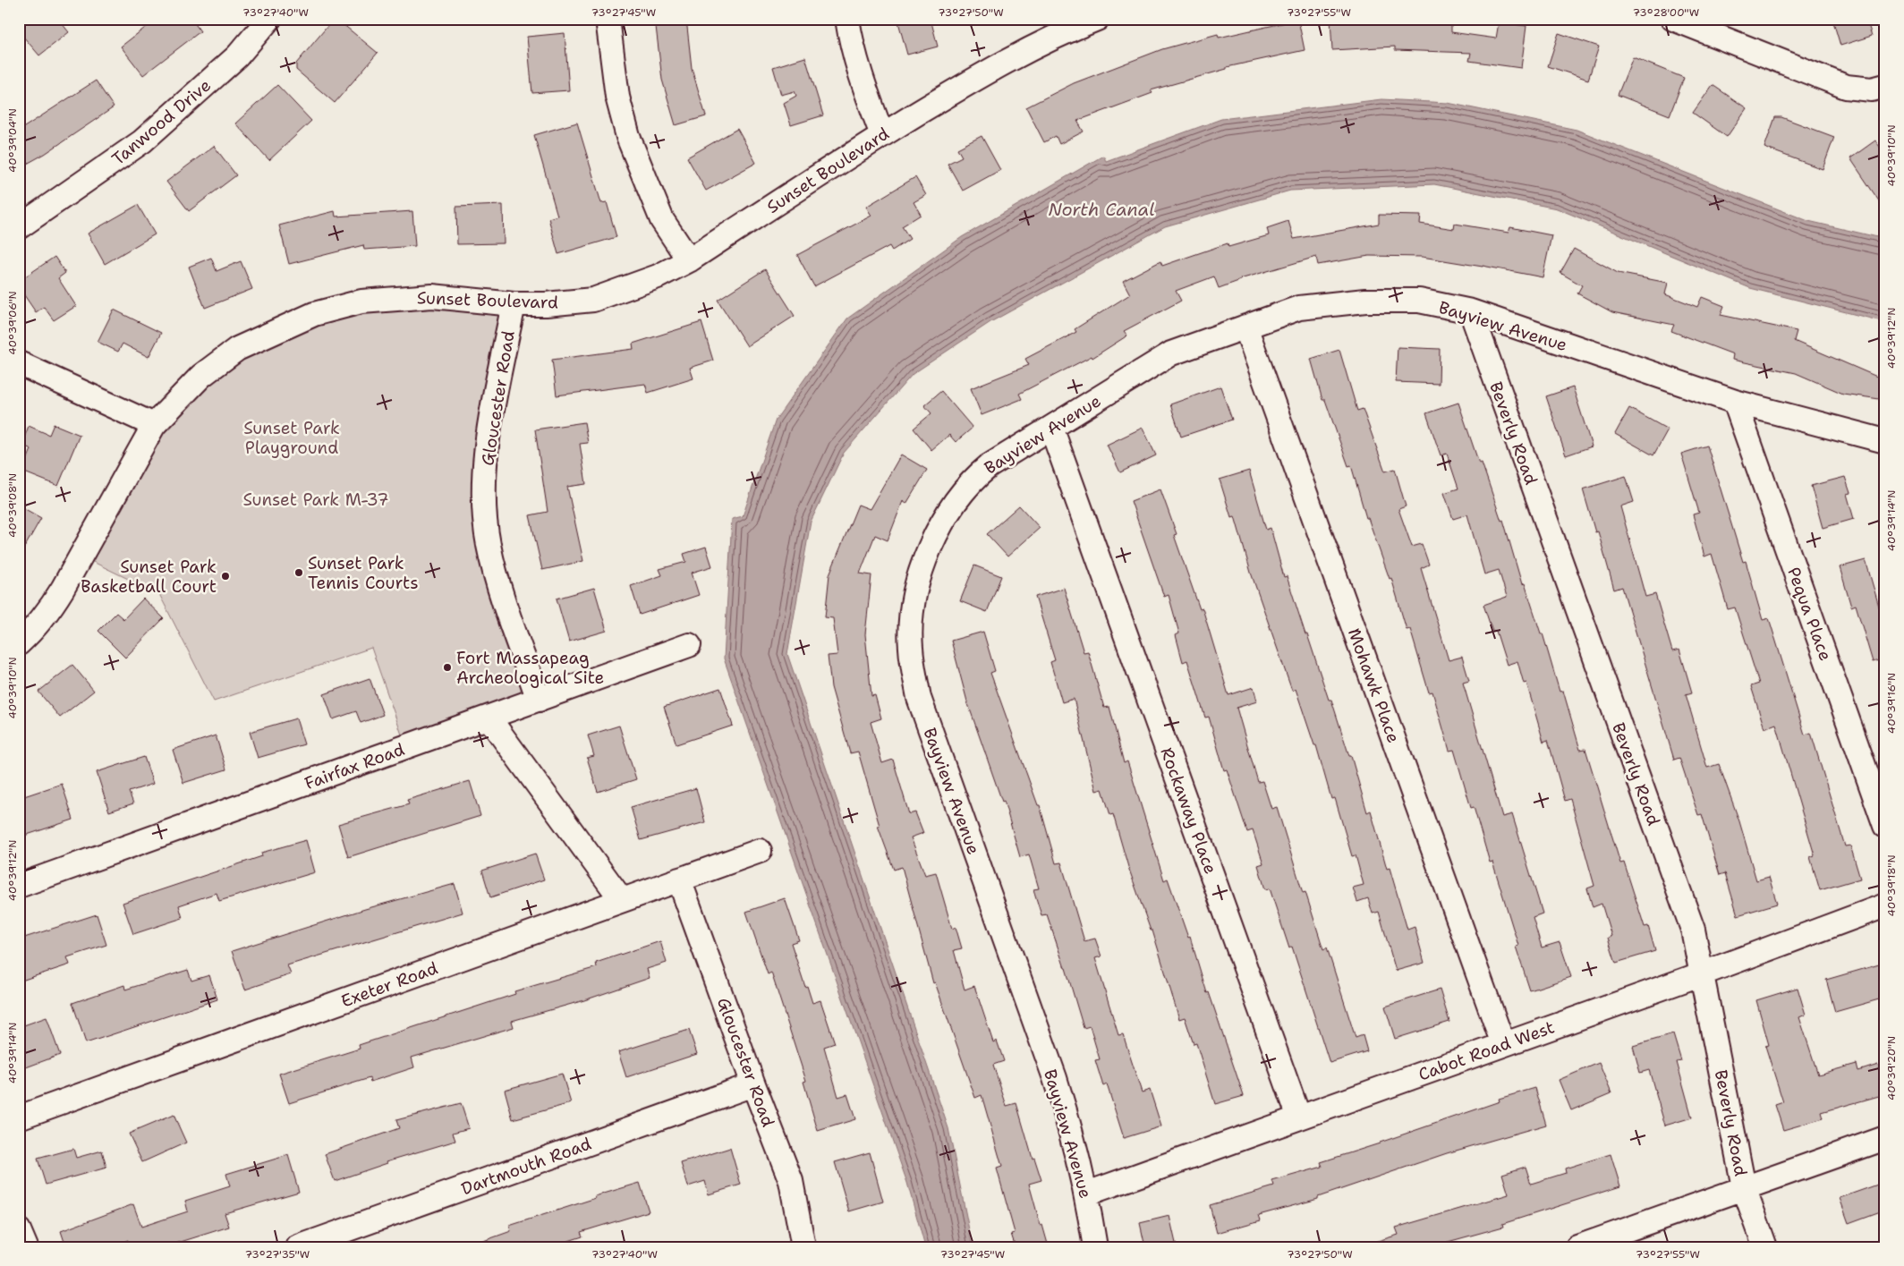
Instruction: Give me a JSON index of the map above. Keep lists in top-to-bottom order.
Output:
{
  "streets": {
    "street": [
      "Tanwood Drive",
      "Sunset Boulevard",
      "Bayview Avenue",
      "Gloucester Road",
      "Beverly Road",
      "Pequa Place",
      "Mohawk Place",
      "Fairfax Road",
      "Rockaway Place",
      "Exeter Road",
      "Cabot Road West",
      "Dartmouth Road"
    ]
  },
  "crossings": [
    ["Sunset Boulevard", "Gloucester Road"],
    ["Bayview Avenue", "Beverly Road"],
    ["Bayview Avenue", "Pequa Place"],
    ["Bayview Avenue", "Mohawk Place"],
    ["Bayview Avenue", "Rockaway Place"],
    ["Bayview Avenue", "Cabot Road West"],
    ["Gloucester Road", "Fairfax Road"],
    ["Gloucester Road", "Exeter Road"],
    ["Gloucester Road", "Dartmouth Road"],
    ["Beverly Road", "Cabot Road West"],
    ["Mohawk Place", "Cabot Road West"],
    ["Rockaway Place", "Cabot Road West"]
  ],
  "water": ["North Canal"],
  "parks": ["Sunset Park Playground", "Sunset Park M-37"],
  "places": ["Sunset Park Tennis Courts", "Sunset Park Basketball Court", "Fort Massapeag Archeological Site"],
  "coordinates": [
    "73°27'40\"W",
    "73°27'45\"W",
    "73°27'50\"W",
    "73°27'55\"W",
    "73°28'00\"W",
    "40°39'04\"N",
    "40°39'10\"N",
    "40°39'06\"N",
    "40°39'12\"N",
    "40°39'08\"N",
    "40°39'14\"N",
    "40°39'16\"N",
    "40°39'18\"N",
    "40°39'20\"N",
    "73°27'35\"W"
  ]
}
